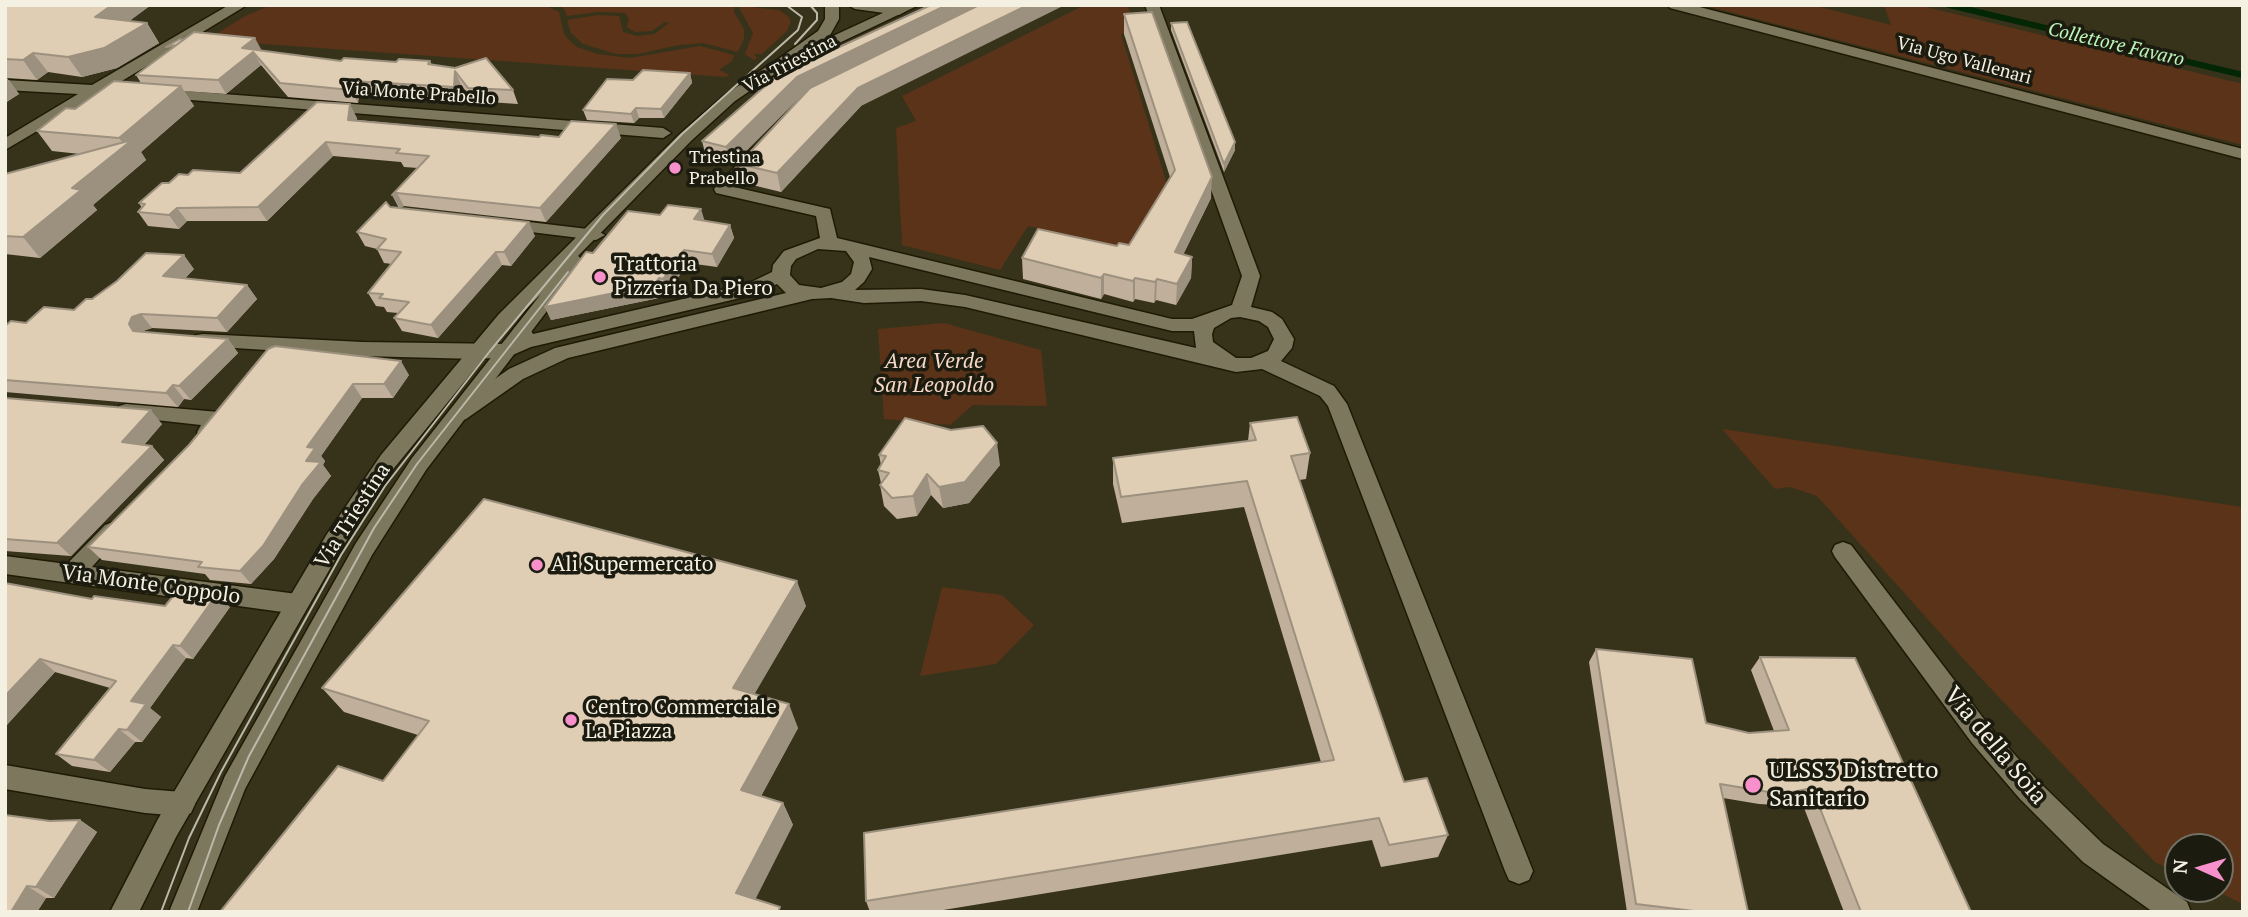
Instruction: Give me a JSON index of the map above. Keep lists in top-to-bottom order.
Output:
{
  "streets": {
    "street": [
      "Via Ugo Vallenari",
      "Via Triestina",
      "Via Monte Prabello",
      "Via Monte Coppolo",
      "Via della Soia"
    ]
  },
  "crossings": [
    ["Via Triestina", "Via Monte Coppolo"]
  ],
  "water": ["Collettore Favaro"],
  "parks": ["Area Verde San Leopoldo"],
  "places": [
    "Triestina Prabello",
    "Trattoria Pizzeria Da Piero",
    "Ali Supermercato",
    "Centro Commerciale La Piazza",
    "ULSS3 Distretto Sanitario"
  ],
  "north": "left"
}
